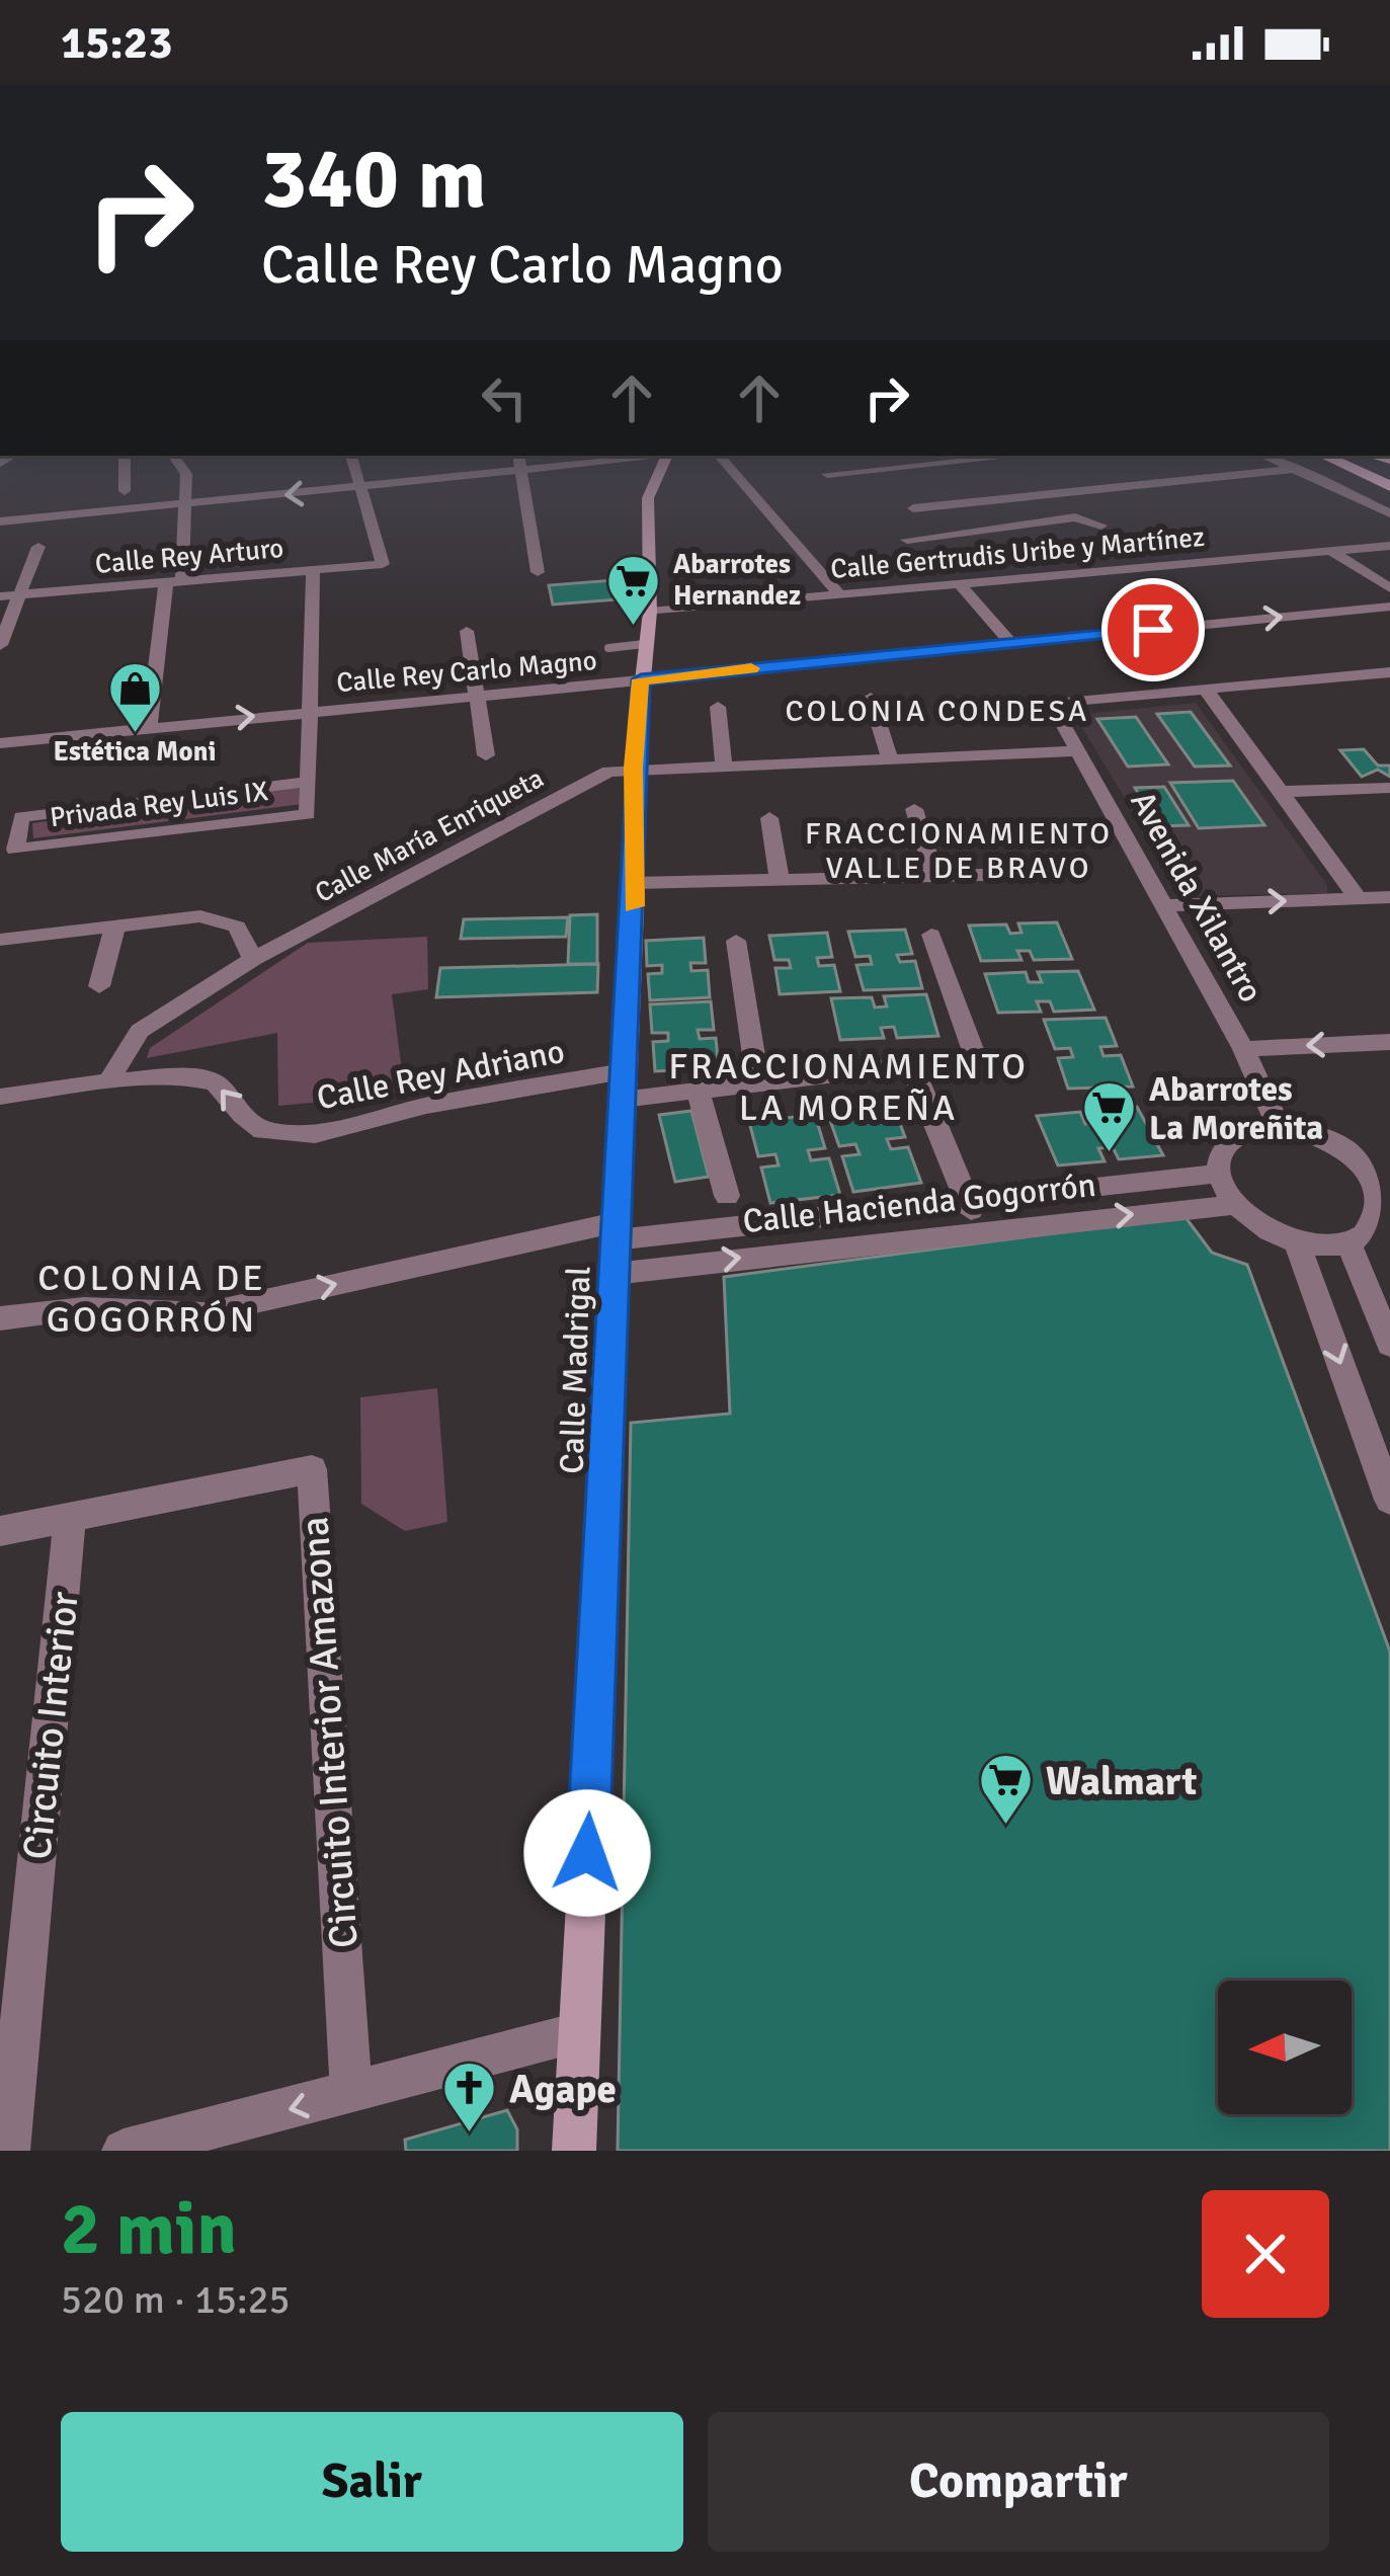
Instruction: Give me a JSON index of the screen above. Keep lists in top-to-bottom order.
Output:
{
  "streets": {
    "street": [
      "Calle Gertrudis Uribe y Martínez",
      "Calle Rey Arturo",
      "Calle Rey Carlo Magno",
      "Privada Rey Luis IX",
      "Calle María Enriqueta",
      "Avenida Xilantro",
      "Calle Rey Adriano",
      "Calle Hacienda Gogorrón",
      "Calle Madrigal",
      "Circuito Interior",
      "Circuito Interior Amazona"
    ]
  },
  "crossings": [
    ["Calle Gertrudis Uribe y Martínez", "Calle Madrigal"],
    ["Calle Rey Arturo", "Privada Rey Luis IX"],
    ["Calle Rey Carlo Magno", "Privada Rey Luis IX"],
    ["Calle Rey Carlo Magno", "Calle Madrigal"],
    ["Calle María Enriqueta", "Avenida Xilantro"],
    ["Calle María Enriqueta", "Calle Rey Adriano"],
    ["Calle María Enriqueta", "Calle Madrigal"],
    ["Avenida Xilantro", "Calle Hacienda Gogorrón"],
    ["Calle Rey Adriano", "Calle Madrigal"],
    ["Calle Hacienda Gogorrón", "Calle Madrigal"],
    ["Circuito Interior", "Circuito Interior Amazona"]
  ],
  "one_way": ["Calle Rey Adriano"],
  "districts": [
    "COLONIA CONDESA",
    "FRACCIONAMIENTO VALLE DE BRAVO",
    "FRACCIONAMIENTO LA MOREÑA",
    "COLONIA DE GOGORRÓN"
  ],
  "places": {
    "supermarket": ["Abarrotes Hernandez", "Abarrotes La Moreñita", "Walmart"],
    "shop": ["Estética Moni"],
    "church": ["Agape"]
  },
  "north": "left",
  "page": {
    "status": "15:23",
    "turn": ["340 m", "Calle Rey Carlo Magno"],
    "heading": ["2 min", "520 m · 15:25"],
    "buttons": ["Salir", "Compartir"]
  }
}
